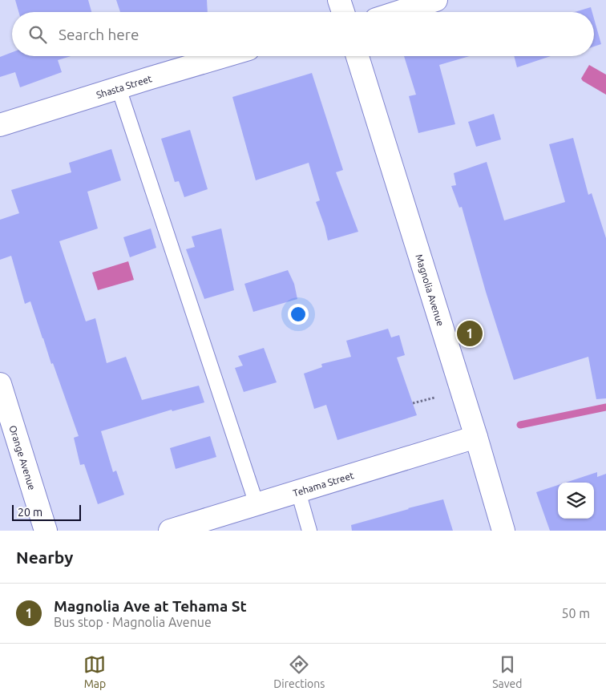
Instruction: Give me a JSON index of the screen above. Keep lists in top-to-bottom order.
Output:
{
  "streets": {
    "street": [
      "Shasta Street",
      "Magnolia Avenue",
      "Orange Avenue",
      "Tehama Street"
    ]
  },
  "crossings": [
    ["Magnolia Avenue", "Tehama Street"]
  ],
  "scale_bar": "20 m",
  "page": {
    "search": "Search here",
    "pins": "1",
    "scale": "20 m",
    "heading": "Nearby",
    "list": [
      {
        "mark": "1",
        "name": "Magnolia Ave at Tehama St",
        "note": "Bus stop · Magnolia Avenue",
        "value": "50 m"
      }
    ],
    "nav": ["Map", "Directions", "Saved"]
  }
}
